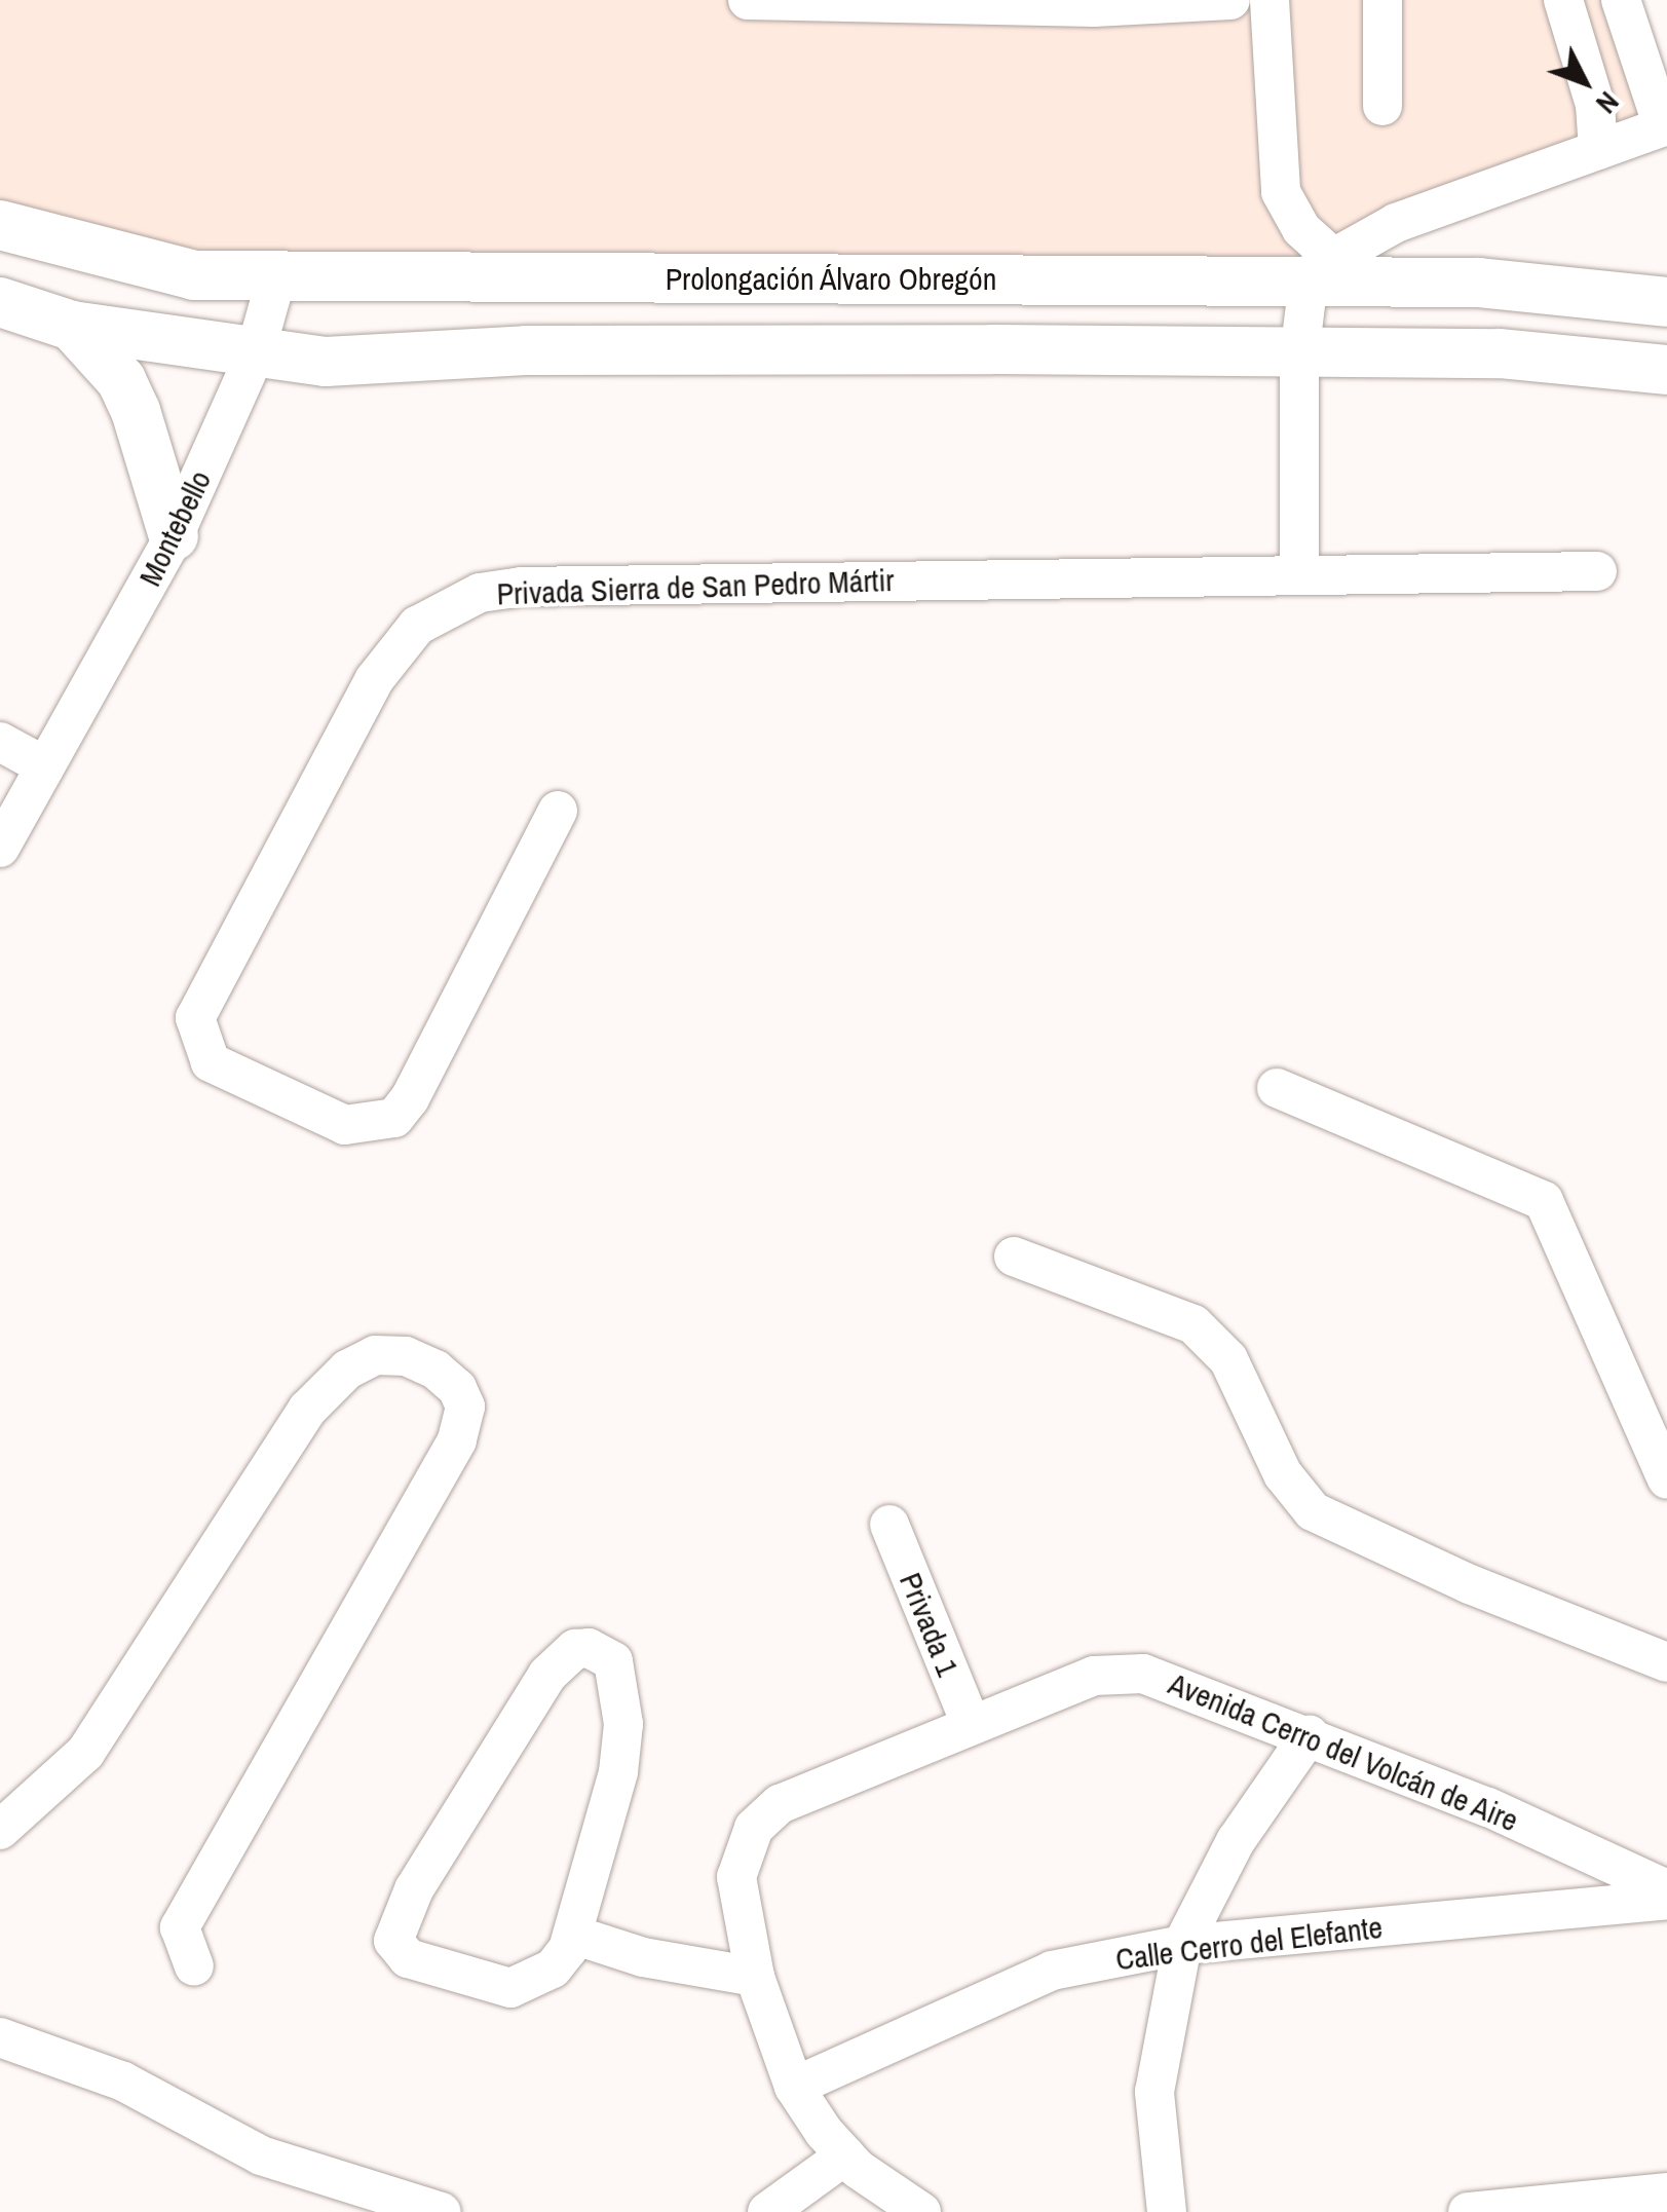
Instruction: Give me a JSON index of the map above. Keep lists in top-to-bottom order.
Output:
{
  "streets": {
    "main road": ["Prolongación Álvaro Obregón"],
    "street": [
      "Montebello",
      "Privada Sierra de San Pedro Mártir",
      "Privada 1",
      "Avenida Cerro del Volcán de Aire",
      "Calle Cerro del Elefante"
    ]
  },
  "crossings": [
    ["Prolongación Álvaro Obregón", "Montebello"],
    ["Privada 1", "Avenida Cerro del Volcán de Aire"],
    ["Avenida Cerro del Volcán de Aire", "Calle Cerro del Elefante"]
  ],
  "north": "bottom right"
}
